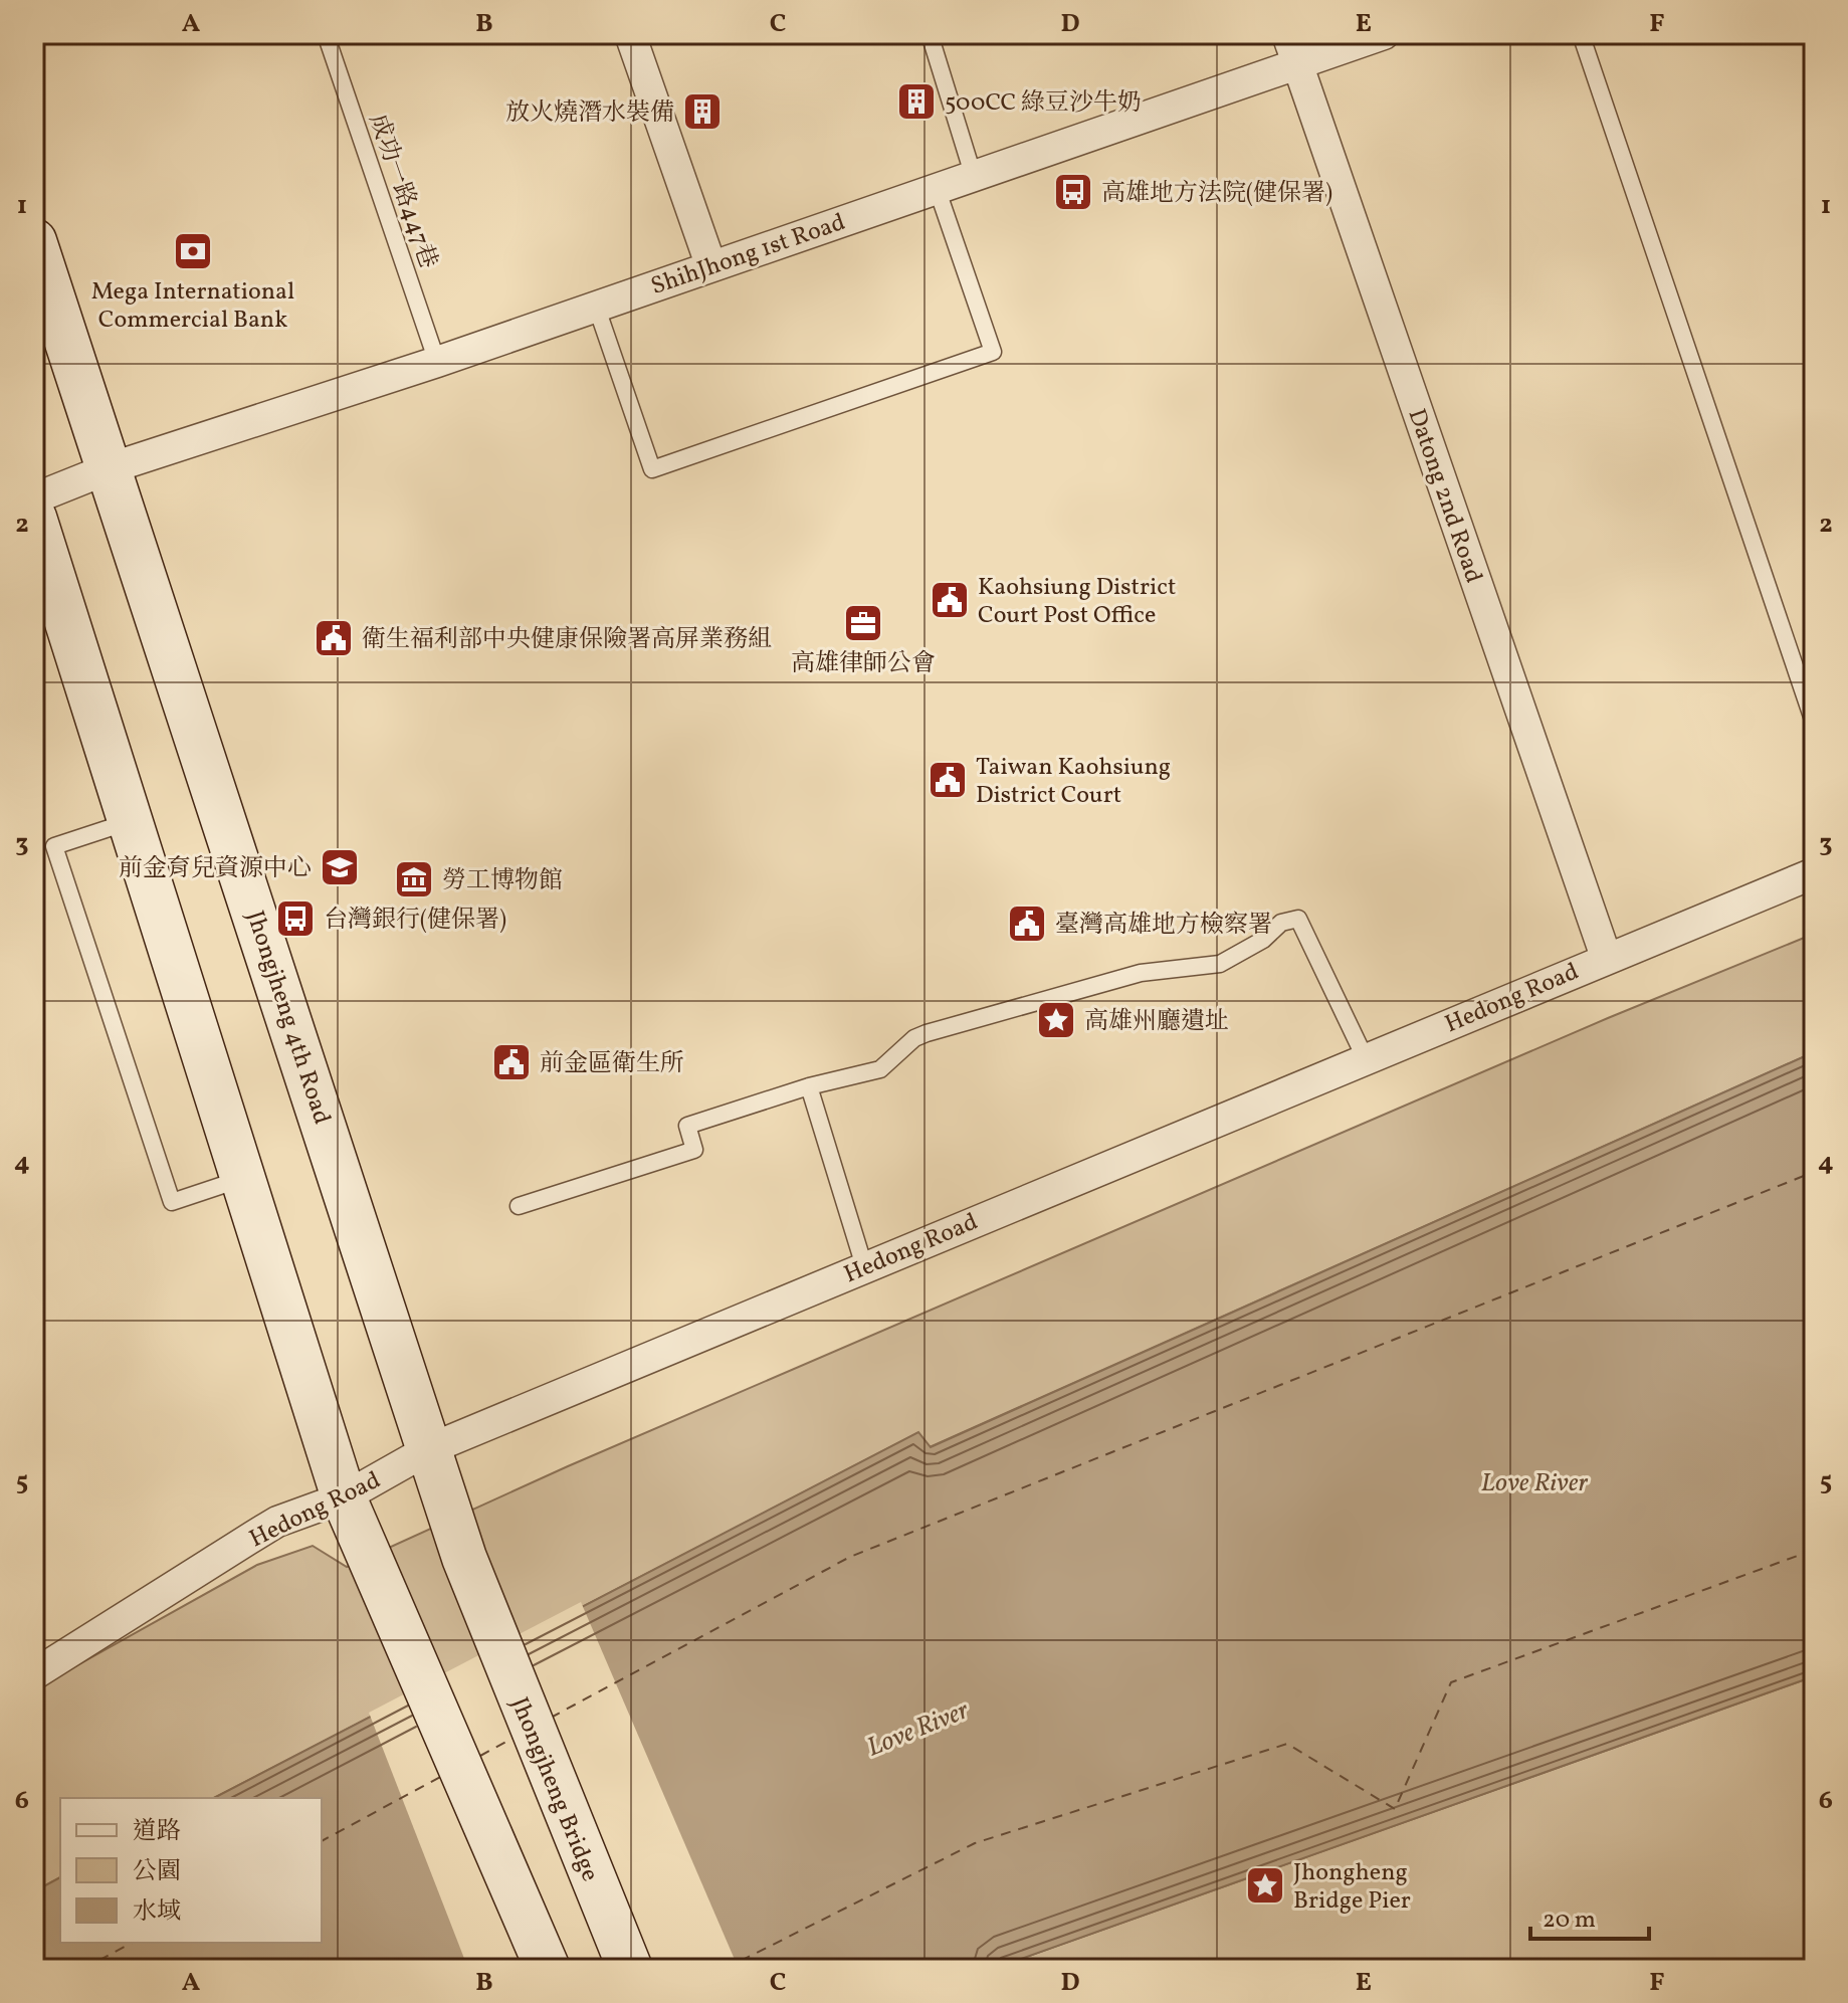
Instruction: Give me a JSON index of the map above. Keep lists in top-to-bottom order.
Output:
{
  "streets": {
    "street": [
      "ShihJhong 1st Road",
      "Datong 2nd Road",
      "Hedong Road",
      "Jhongjheng 4th Road",
      "Jhongjheng Bridge"
    ],
    "lane": ["成功一路447巷"]
  },
  "crossings": [
    ["成功一路447巷", "ShihJhong 1st Road"],
    ["ShihJhong 1st Road", "Datong 2nd Road"],
    ["ShihJhong 1st Road", "Jhongjheng 4th Road"],
    ["Datong 2nd Road", "Hedong Road"],
    ["Hedong Road", "Jhongjheng 4th Road"],
    ["Jhongjheng 4th Road", "Jhongjheng Bridge"]
  ],
  "water": ["Love River"],
  "places": {
    "building": ["500CC 綠豆沙牛奶", "放火燒潛水裝備"],
    "bus stop": ["高雄地方法院(健保署)", "台灣銀行(健保署)"],
    "bank": ["Mega International Commercial Bank"],
    "public building": [
      "Kaohsiung District Court Post Office",
      "衛生福利部中央健康保險署高屏業務組",
      "Taiwan Kaohsiung District Court",
      "臺灣高雄地方檢察署",
      "前金區衛生所"
    ],
    "office": ["高雄律師公會"],
    "school or university": ["前金育兒資源中心"],
    "museum": ["勞工博物館"],
    "place": ["高雄州廳遺址", "Jhongheng Bridge Pier"]
  },
  "legend": ["道路", "公園", "水域"],
  "scale_bar": "20 m",
  "grid": {
    "columns": [
      "A",
      "B",
      "C",
      "D",
      "E",
      "F"
    ],
    "rows": [
      "1",
      "2",
      "3",
      "4",
      "5",
      "6"
    ]
  }
}
